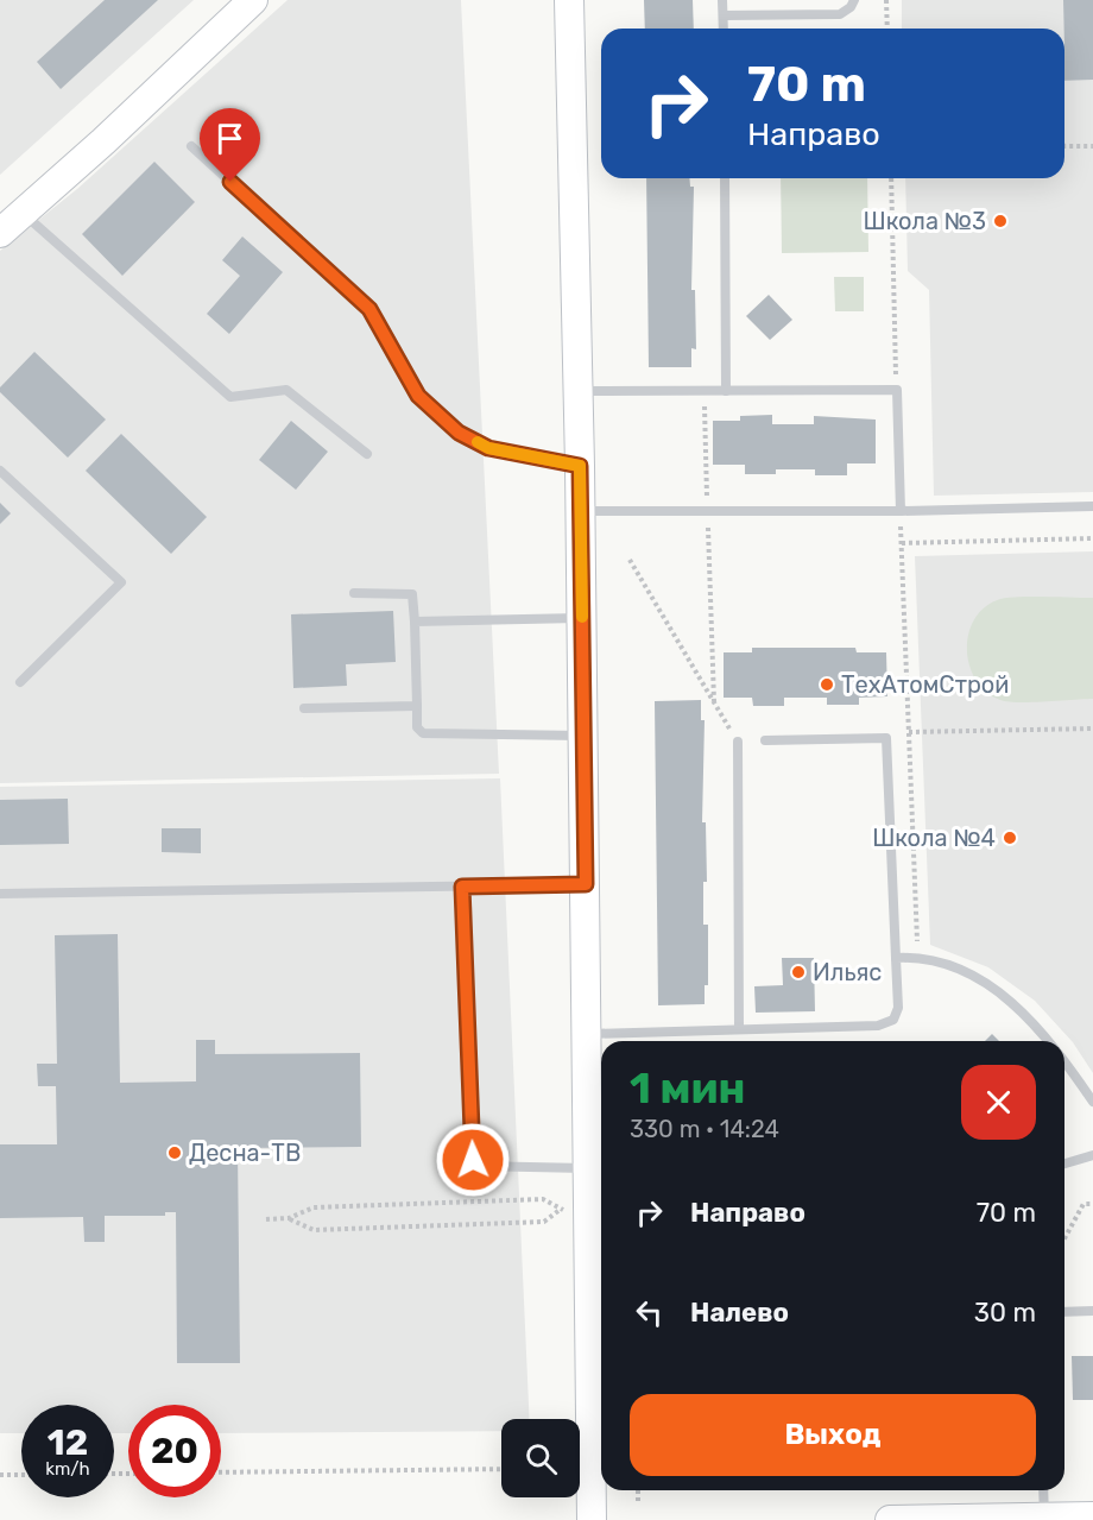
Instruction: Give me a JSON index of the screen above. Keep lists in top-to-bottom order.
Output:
{
  "places": [
    "Школа №3",
    "ТехАтомСтрой",
    "Школа №4",
    "Ильяс",
    "Десна-ТВ"
  ],
  "page": {
    "turn": ["70 m", "Направо"],
    "heading": ["1 мин", "330 m · 14:24"],
    "list": [
      {
        "name": "Направо",
        "value": "70 m"
      },
      {
        "name": "Налево",
        "value": "30 m"
      }
    ],
    "buttons": "Выход",
    "speed": "12 km/h",
    "limit": "20"
  }
}
